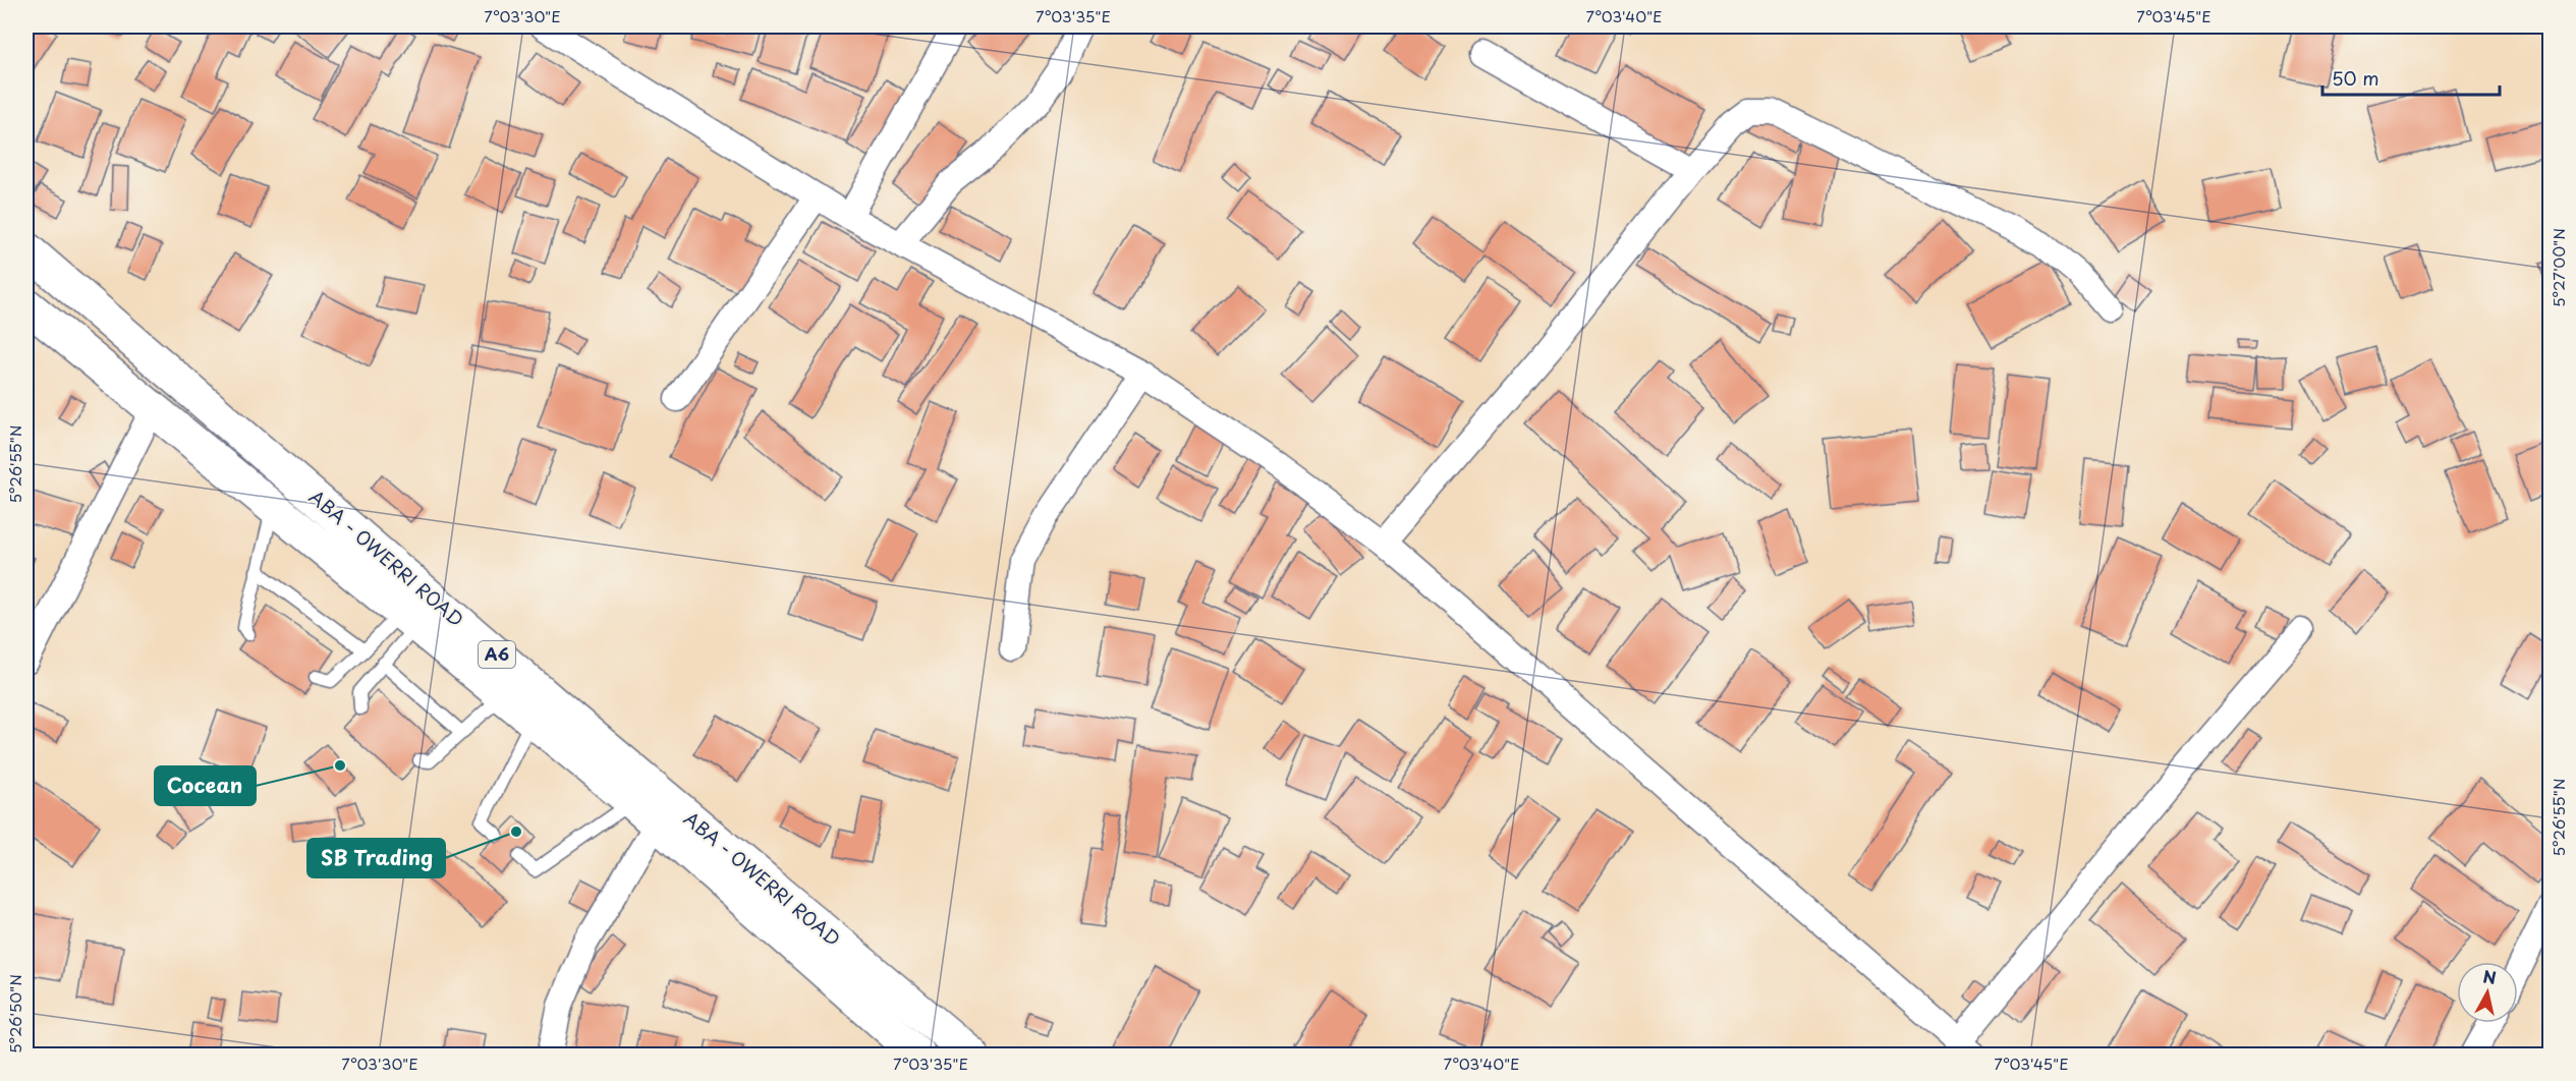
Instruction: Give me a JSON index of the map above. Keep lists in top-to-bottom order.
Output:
{
  "streets": {
    "highway": ["ABA - OWERRI ROAD", "A6"]
  },
  "places": ["Cocean", "SB Trading"],
  "scale_bar": "50 m",
  "north": "top",
  "coordinates": [
    "7°03'30\"E",
    "7°03'35\"E",
    "7°03'40\"E",
    "7°03'45\"E",
    "5°27'00\"N",
    "5°26'55\"N",
    "5°26'50\"N"
  ]
}
